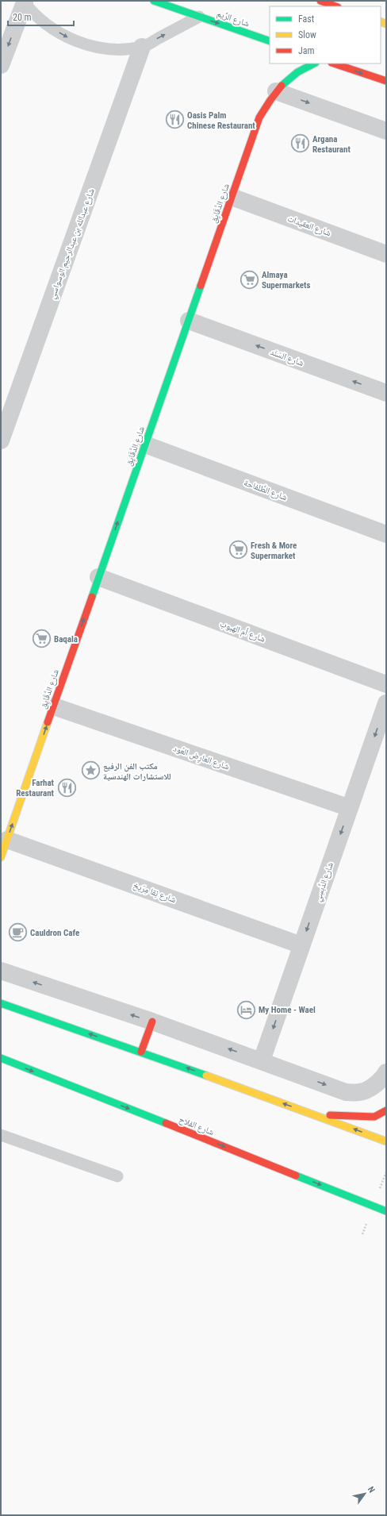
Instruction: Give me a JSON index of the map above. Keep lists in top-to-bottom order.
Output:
{
  "streets": {
    "street": [
      "شارع الرِّيم",
      "شارع الدَّقَايِق",
      "شارع العقيدات",
      "شارع عبدالله بن عبدالرحيم الوسواسي",
      "شارع السَنَد",
      "شارع الطِّلفاحة",
      "شارع أم الهبوب",
      "شارع العارِض العُود",
      "شارع الدِّبسِي",
      "شارع نِقا مِرَيخ",
      "شارع الفلاح"
    ]
  },
  "crossings": [
    ["شارع الدَّقَايِق", "شارع العقيدات"],
    ["شارع الدَّقَايِق", "شارع السَنَد"],
    ["شارع الدَّقَايِق", "شارع الطِّلفاحة"],
    ["شارع الدَّقَايِق", "شارع أم الهبوب"],
    ["شارع الدَّقَايِق", "شارع العارِض العُود"],
    ["شارع الدَّقَايِق", "شارع نِقا مِرَيخ"],
    ["شارع العارِض العُود", "شارع الدِّبسِي"],
    ["شارع الدِّبسِي", "شارع نِقا مِرَيخ"]
  ],
  "one_way": [
    "شارع الرِّيم",
    "شارع الدَّقَايِق",
    "شارع السَنَد",
    "شارع الدِّبسِي"
  ],
  "places": {
    "restaurant": ["Oasis Palm Chinese Restaurant", "Argana Restaurant", "Farhat Restaurant"],
    "supermarket": ["Almaya Supermarkets", "Fresh & More Supermarket", "Baqala"],
    "place": ["مكتب الفن الرفيع للاستشارات الهندسية"],
    "cafe": ["Cauldron Cafe"],
    "hotel": ["My Home - Wael"]
  },
  "legend": ["Fast", "Slow", "Jam"],
  "scale_bar": "20 m",
  "north": "top right"
}
